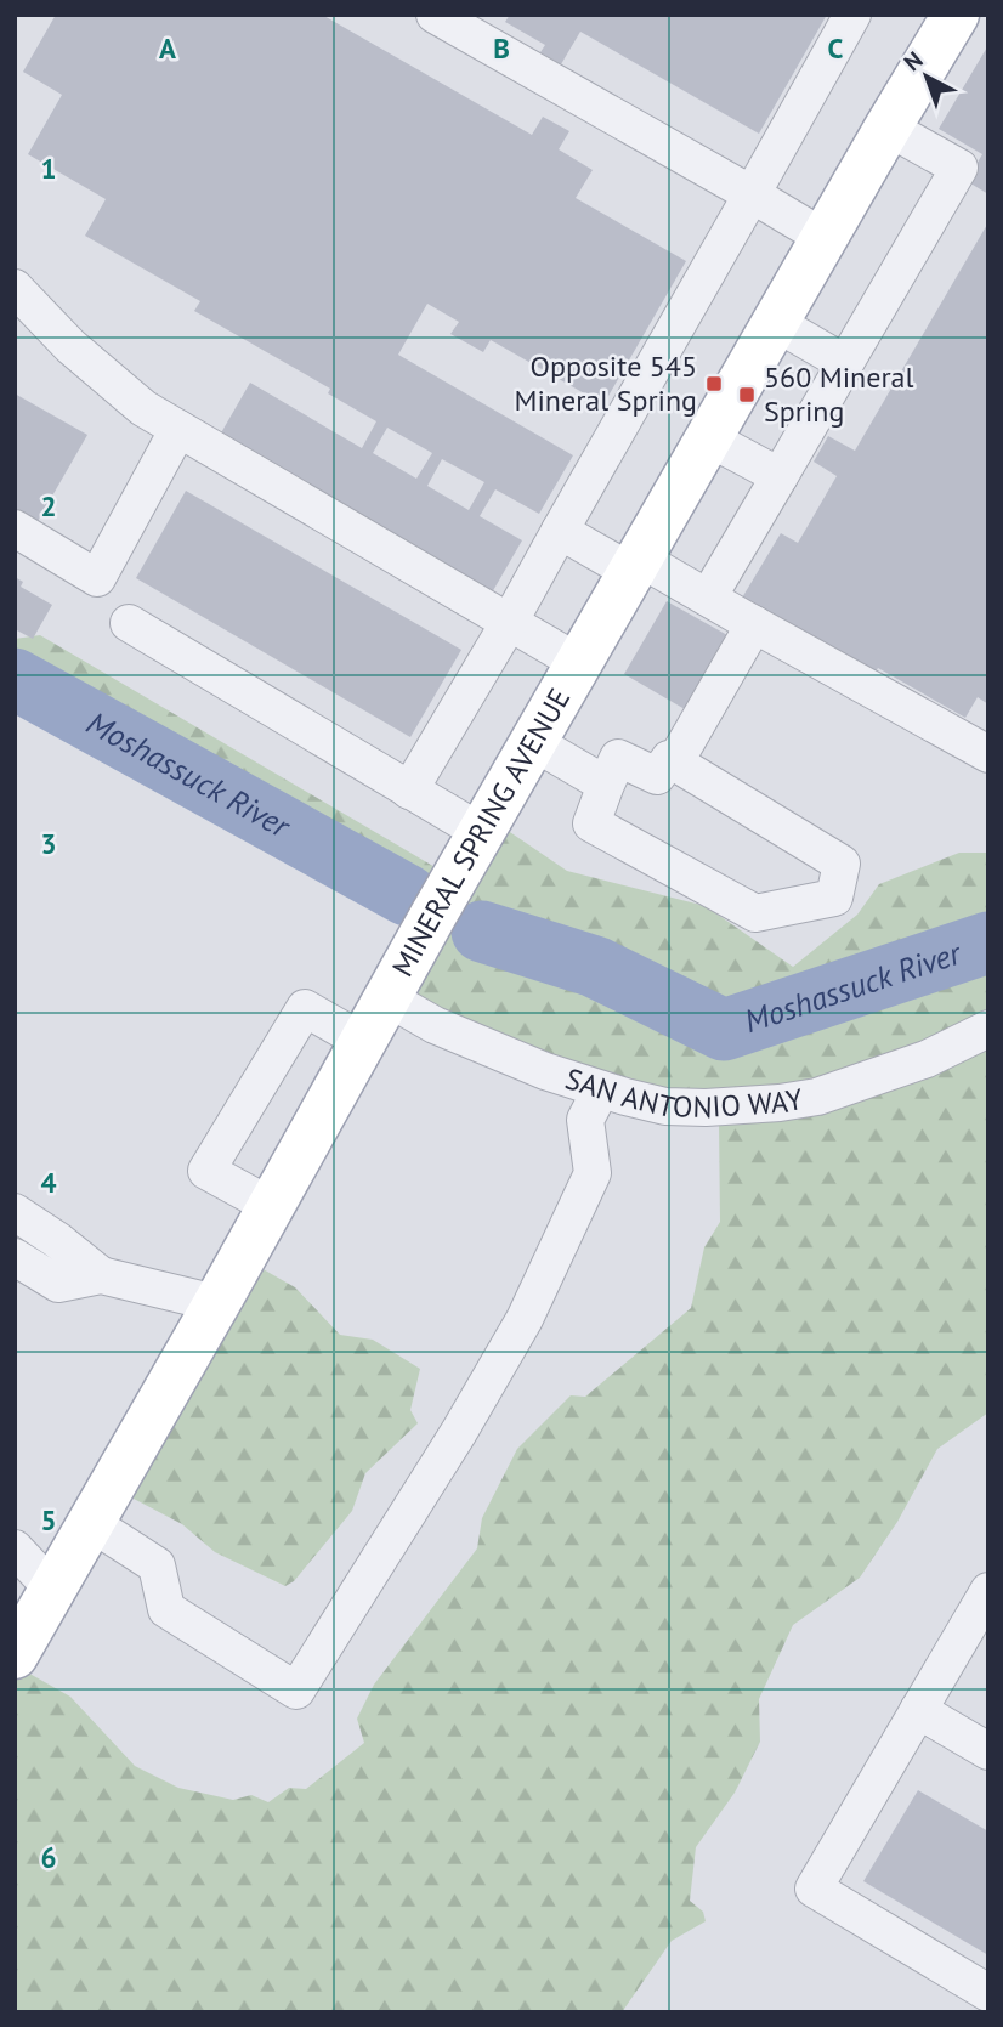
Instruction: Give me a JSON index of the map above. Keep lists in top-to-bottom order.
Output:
{
  "streets": {
    "main road": ["MINERAL SPRING AVENUE"],
    "street": ["SAN ANTONIO WAY"]
  },
  "crossings": [
    ["MINERAL SPRING AVENUE", "SAN ANTONIO WAY"]
  ],
  "water": ["Moshassuck River"],
  "places": {
    "transit": ["Opposite 545 Mineral Spring", "560 Mineral Spring"]
  },
  "north": "top left",
  "grid": {
    "columns": ["A", "B", "C"],
    "rows": [
      "1",
      "2",
      "3",
      "4",
      "5",
      "6"
    ]
  }
}
